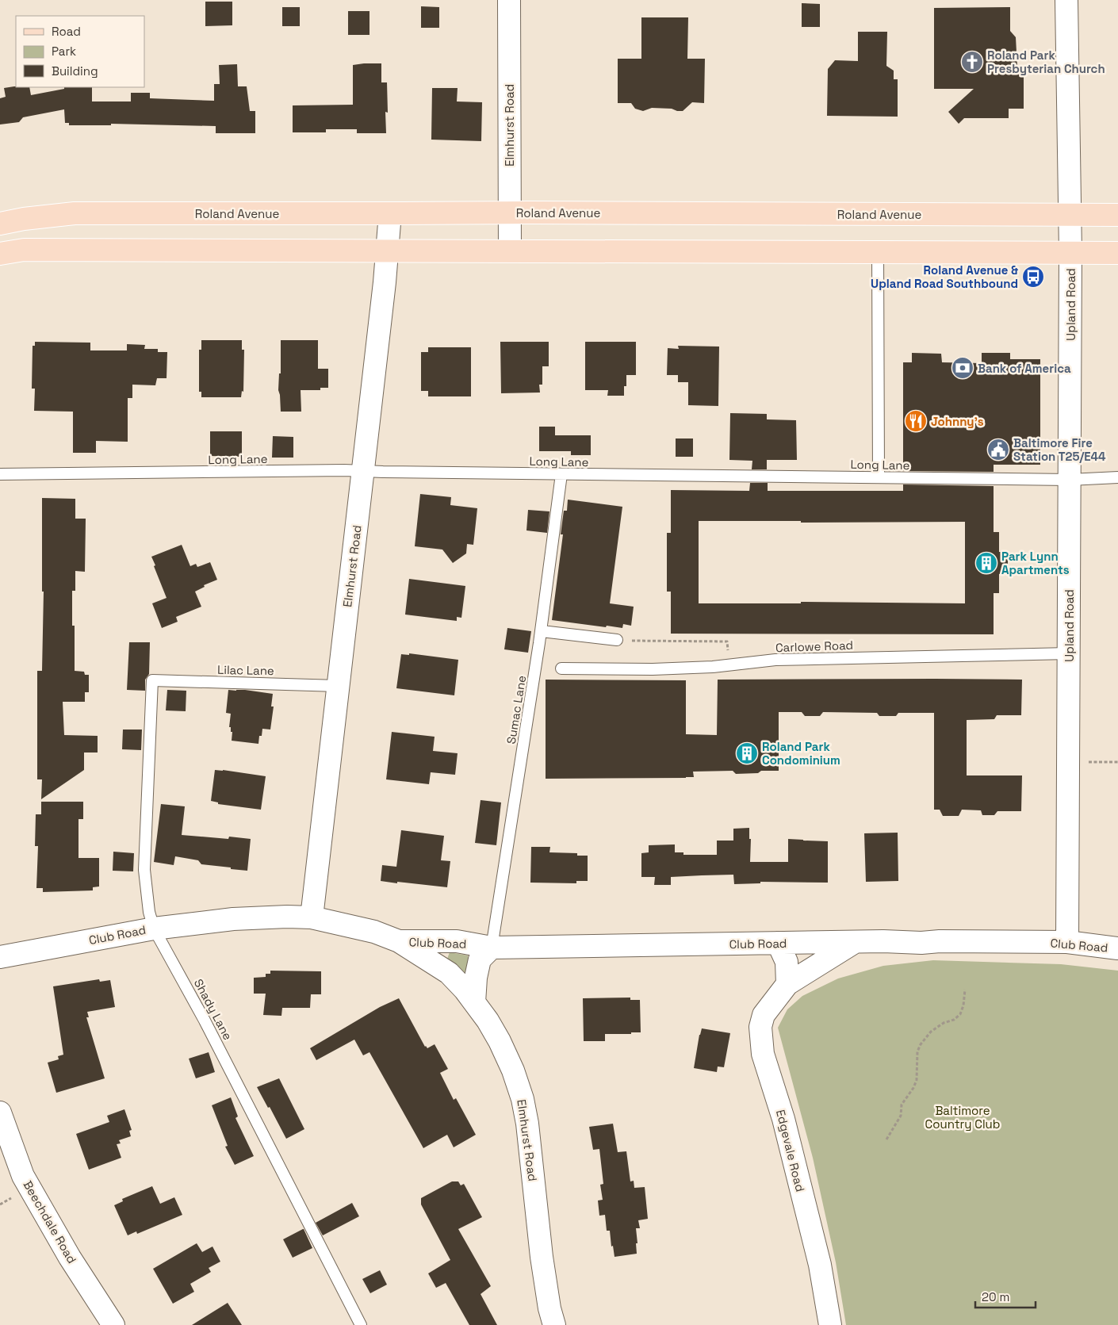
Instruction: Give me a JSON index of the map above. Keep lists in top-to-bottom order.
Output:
{
  "streets": {
    "main road": ["Roland Avenue"],
    "street": [
      "Elmhurst Road",
      "Upland Road",
      "Club Road",
      "Edgevale Road",
      "Beechdale Road"
    ],
    "lane": [
      "Long Lane",
      "Carlowe Road",
      "Lilac Lane",
      "Sumac Lane",
      "Shady Lane"
    ]
  },
  "crossings": [
    ["Elmhurst Road", "Roland Avenue"],
    ["Elmhurst Road", "Long Lane"],
    ["Elmhurst Road", "Lilac Lane"],
    ["Elmhurst Road", "Club Road"],
    ["Roland Avenue", "Upland Road"],
    ["Upland Road", "Long Lane"],
    ["Upland Road", "Carlowe Road"],
    ["Upland Road", "Club Road"],
    ["Long Lane", "Sumac Lane"],
    ["Lilac Lane", "Shady Lane"],
    ["Sumac Lane", "Club Road"],
    ["Club Road", "Shady Lane"],
    ["Club Road", "Edgevale Road"]
  ],
  "parks": ["Baltimore Country Club"],
  "places": {
    "church": ["Roland Park Presbyterian Church"],
    "bus stop": ["Roland Avenue & Upland Road Southbound"],
    "bank": ["Bank of America"],
    "restaurant": ["Johnny's"],
    "public building": ["Baltimore Fire Station T25/E44"],
    "building": ["Park Lynn Apartments", "Roland Park Condominium"]
  },
  "legend": ["Road", "Park", "Building"],
  "scale_bar": "20 m"
}
